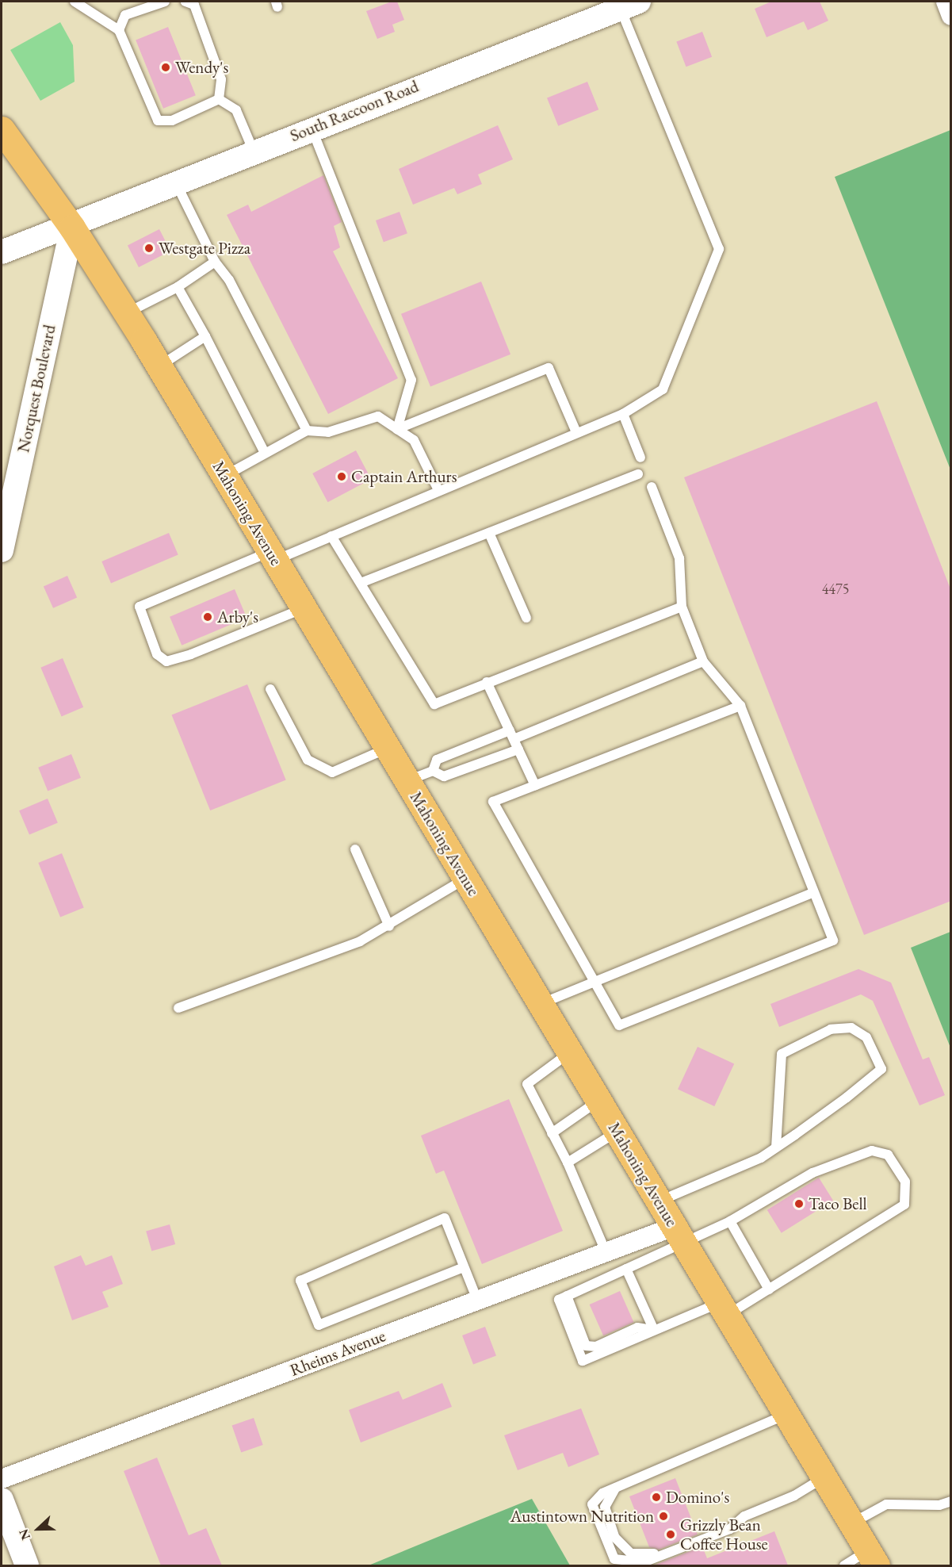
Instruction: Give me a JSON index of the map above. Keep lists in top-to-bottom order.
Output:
{
  "streets": {
    "main road": ["Mahoning Avenue"],
    "street": ["South Raccoon Road", "Norquest Boulevard", "Rheims Avenue"]
  },
  "crossings": [
    ["South Raccoon Road", "Norquest Boulevard"],
    ["South Raccoon Road", "Mahoning Avenue"],
    ["Norquest Boulevard", "Mahoning Avenue"],
    ["Mahoning Avenue", "Rheims Avenue"]
  ],
  "places": [
    "Wendy's",
    "Westgate Pizza",
    "Captain Arthurs",
    "Arby's",
    "Taco Bell",
    "Domino's",
    "Austintown Nutrition",
    "Grizzly Bean Coffee House"
  ],
  "house_numbers": ["4475"],
  "north": "left"
}
